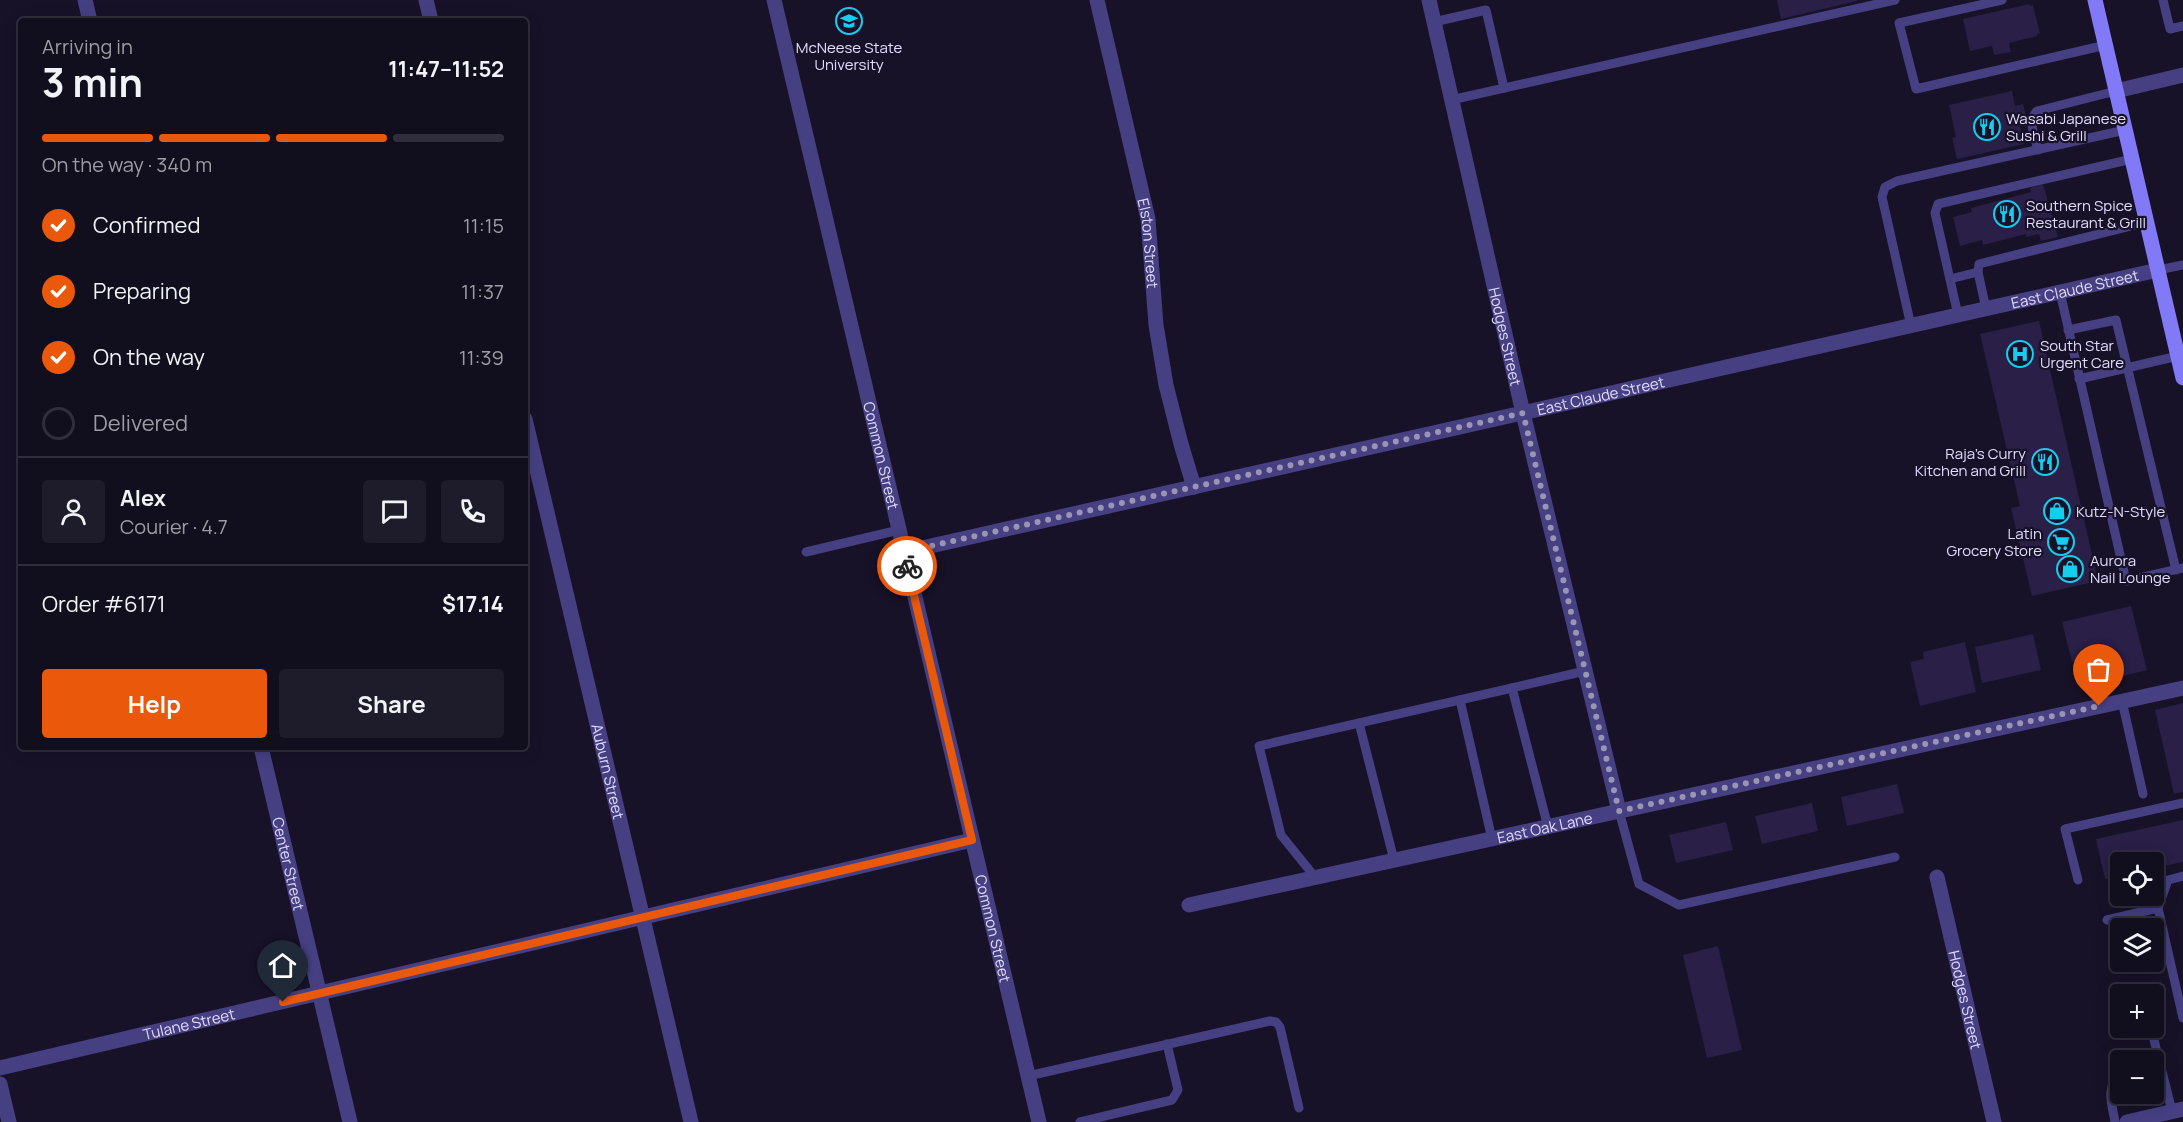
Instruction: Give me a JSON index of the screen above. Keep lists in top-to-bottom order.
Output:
{
  "streets": {
    "street": [
      "Elston Street",
      "East Claude Street",
      "Hodges Street",
      "Common Street",
      "Auburn Street",
      "East Oak Lane",
      "Center Street",
      "Tulane Street"
    ]
  },
  "crossings": [
    ["Elston Street", "East Claude Street"],
    ["East Claude Street", "Hodges Street"],
    ["East Claude Street", "Common Street"],
    ["Hodges Street", "East Oak Lane"],
    ["Common Street", "Tulane Street"],
    ["Auburn Street", "Tulane Street"],
    ["Center Street", "Tulane Street"]
  ],
  "places": {
    "school or university": ["McNeese State University"],
    "restaurant": ["Wasabi Japanese Sushi & Grill", "Southern Spice Restaurant & Grill", "Raja's Curry Kitchen and Grill"],
    "hospital": ["South Star Urgent Care"],
    "shop": ["Kutz-N-Style", "Aurora Nail Lounge"],
    "supermarket": ["Latin Grocery Store"]
  },
  "page": {
    "heading": ["3 min", "Arriving in", "11:47–11:52"],
    "panel": [
      "Alex",
      "Courier · 4.7",
      "Order #6171",
      "$17.14"
    ],
    "bar": "On the way · 340 m",
    "list": [
      ["Confirmed", "11:15"],
      ["Preparing", "11:37"],
      ["On the way", "11:39"],
      "Delivered"
    ],
    "buttons": ["Help", "Share"],
    "map_buttons": ["+", "−"]
  }
}
